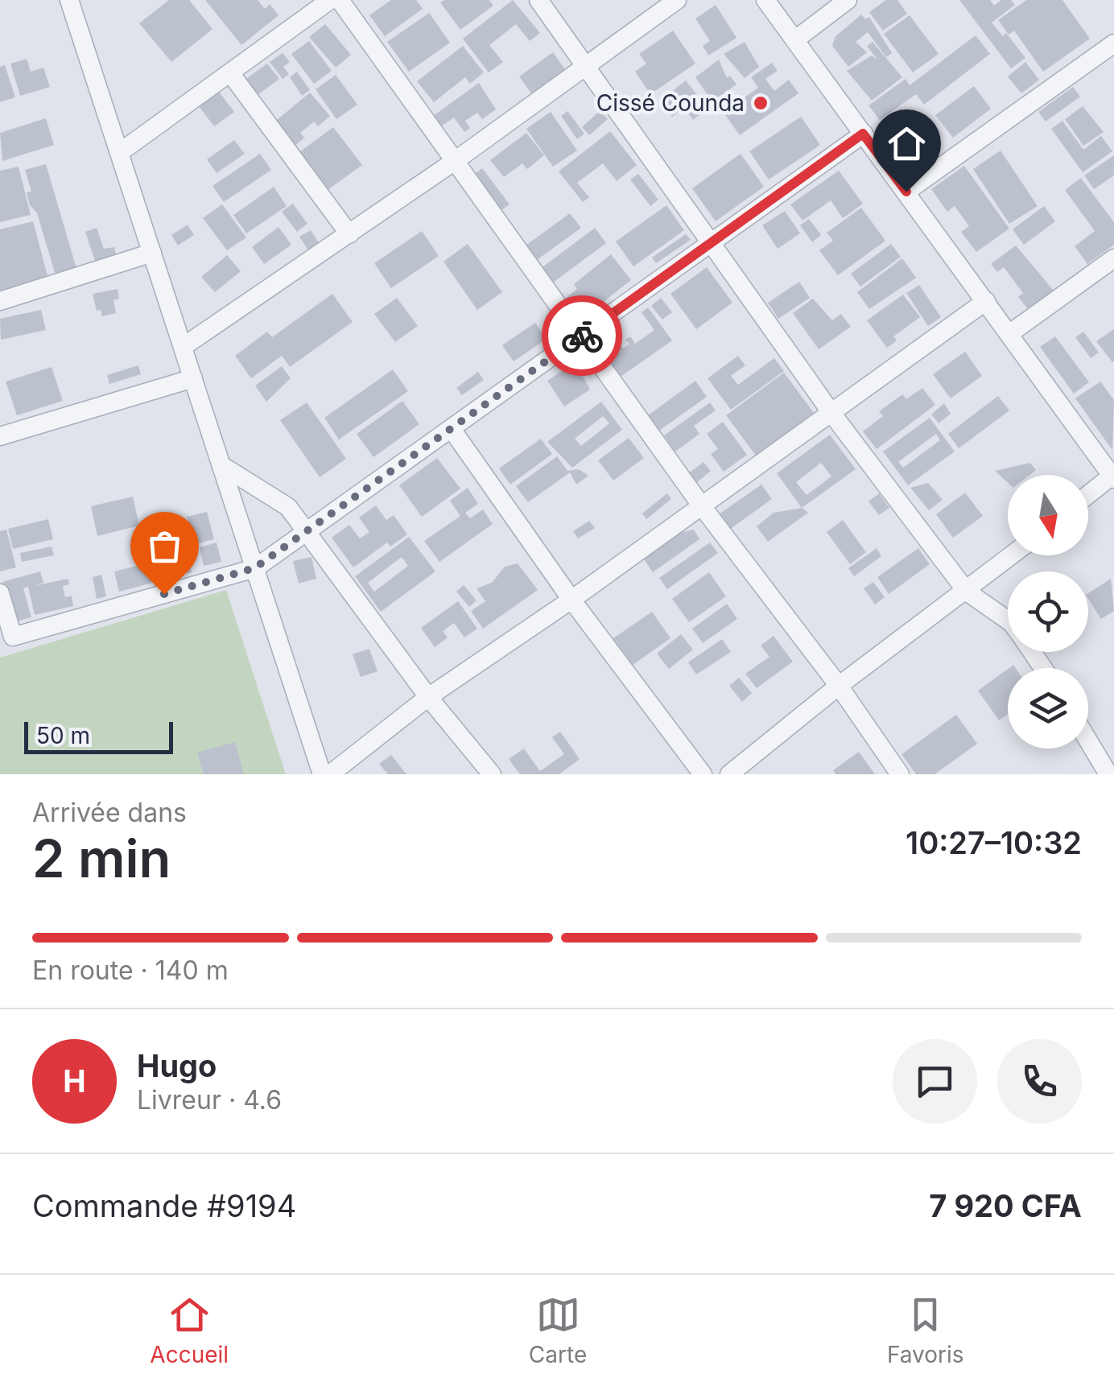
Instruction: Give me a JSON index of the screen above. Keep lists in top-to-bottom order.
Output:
{
  "places": ["Cissé Counda"],
  "scale_bar": "50 m",
  "north": "bottom",
  "page": {
    "scale": "50 m",
    "heading": ["2 min", "Arrivée dans", "10:27–10:32"],
    "panel": [
      "Hugo",
      "Livreur · 4.6",
      "Commande #9194",
      "7 920 CFA"
    ],
    "bar": "En route · 140 m",
    "round": "H",
    "tabs": ["Accueil", "Carte", "Favoris"]
  }
}
